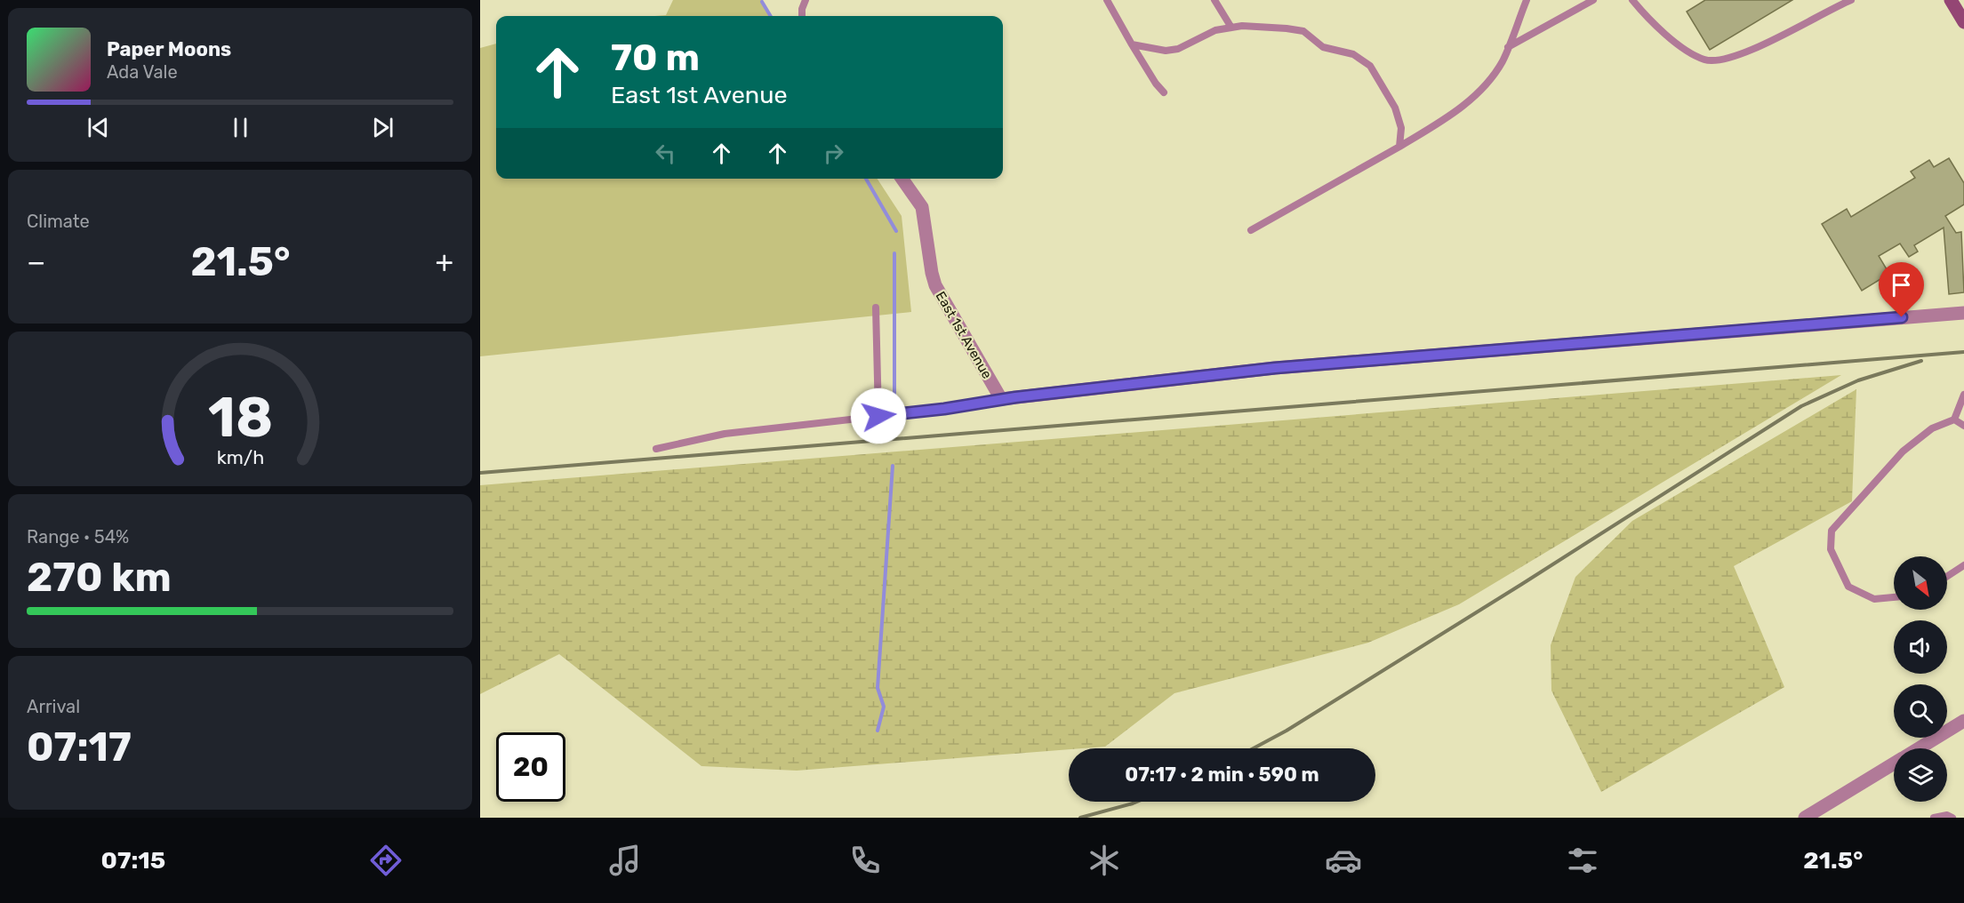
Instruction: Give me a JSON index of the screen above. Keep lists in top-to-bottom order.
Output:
{
  "streets": {
    "street": ["East 1st Avenue"]
  },
  "north": "bottom right",
  "page": {
    "turn": ["70 m", "East 1st Avenue"],
    "song": ["Paper Moons", "Ada Vale"],
    "tile": [
      "Climate",
      ["Range · 54%", "270 km"],
      ["Arrival", "07:17"]
    ],
    "heat": ["−", "21.5°", "+"],
    "limit": "20",
    "trip": "07:17 · 2 min · 590 m",
    "tabs": ["07:15", "21.5°"],
    "gauge": ["18", "km/h"]
  }
}
